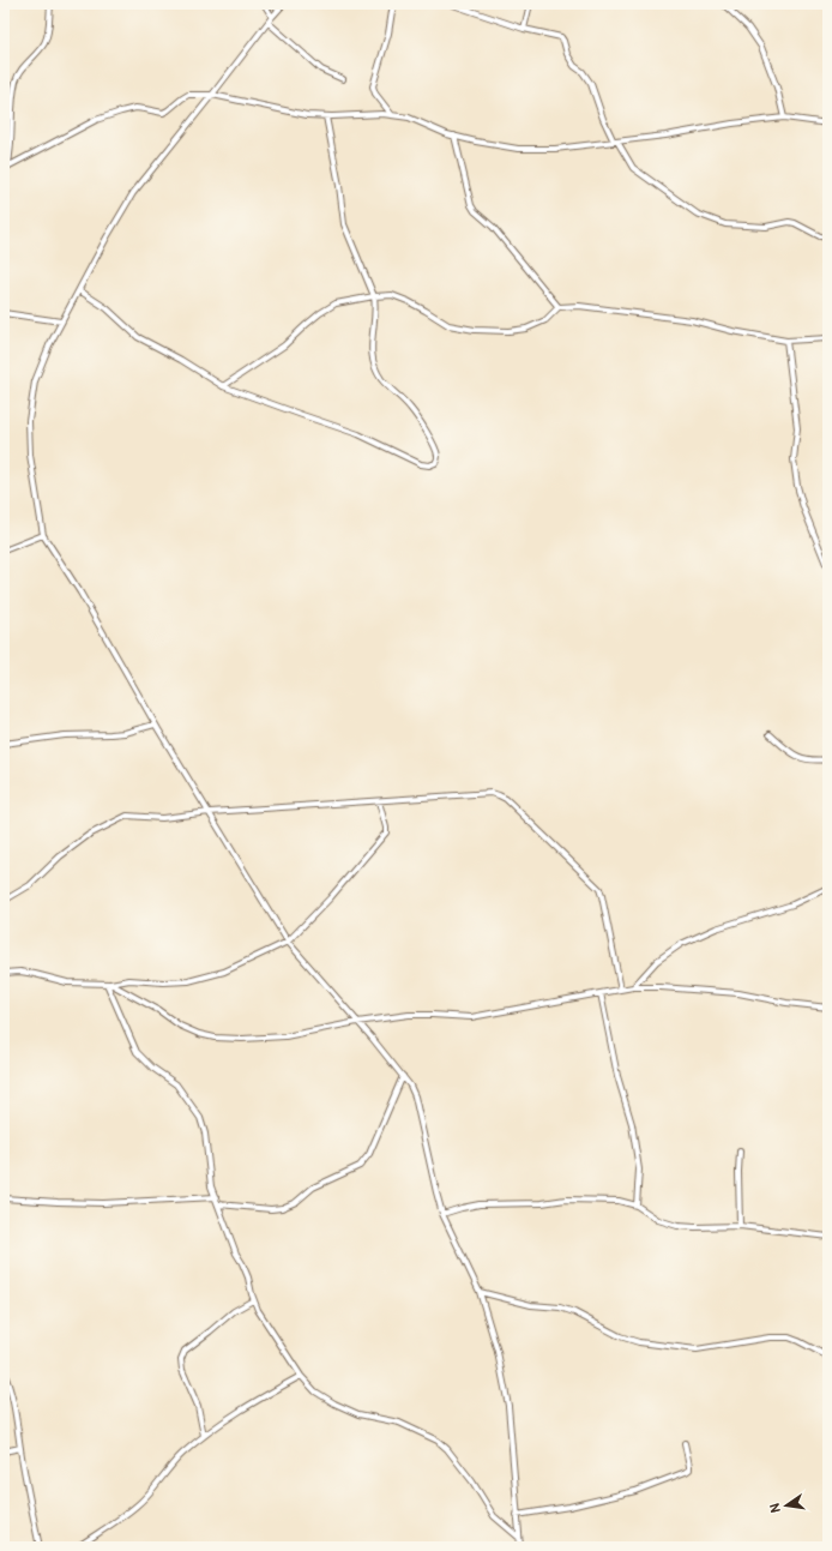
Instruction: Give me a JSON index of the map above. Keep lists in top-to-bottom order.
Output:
{
  "north": "left"
}
